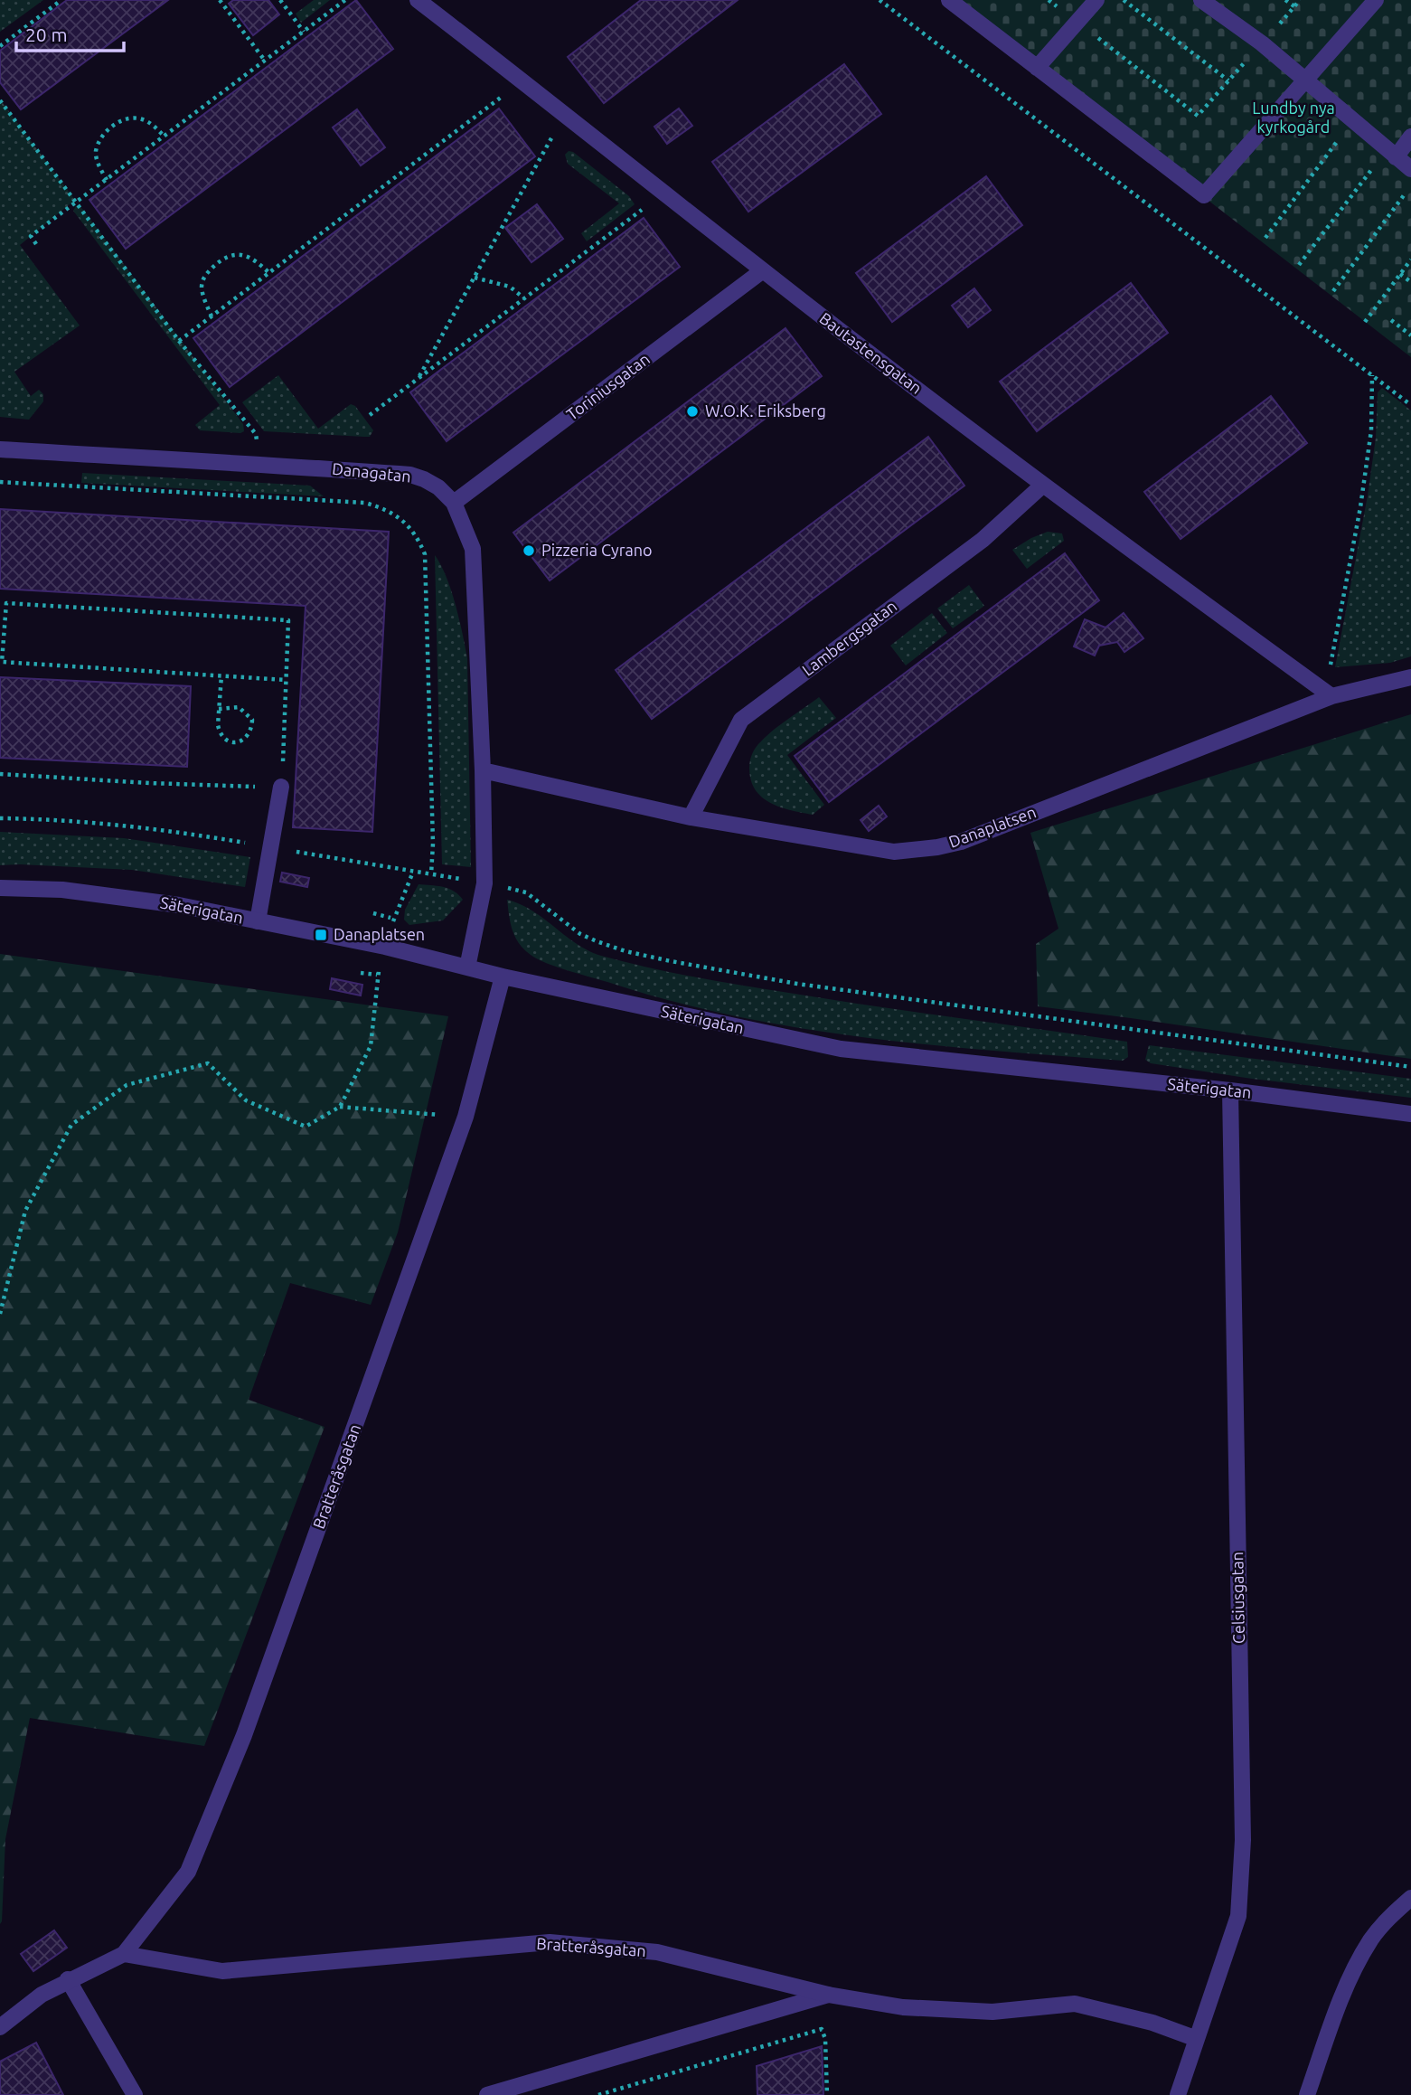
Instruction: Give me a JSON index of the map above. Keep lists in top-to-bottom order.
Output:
{
  "streets": {
    "street": [
      "Bautastensgatan",
      "Toriniusgatan",
      "Danagatan",
      "Lambergsgatan",
      "Danaplatsen",
      "Säterigatan",
      "Bratteråsgatan",
      "Celsiusgatan"
    ]
  },
  "crossings": [
    ["Bautastensgatan", "Toriniusgatan"],
    ["Bautastensgatan", "Lambergsgatan"],
    ["Bautastensgatan", "Danaplatsen"],
    ["Toriniusgatan", "Danagatan"],
    ["Danagatan", "Danaplatsen"],
    ["Danagatan", "Säterigatan"],
    ["Lambergsgatan", "Danaplatsen"],
    ["Säterigatan", "Bratteråsgatan"],
    ["Säterigatan", "Celsiusgatan"],
    ["Bratteråsgatan", "Celsiusgatan"]
  ],
  "parks": ["Lundby nya kyrkogård"],
  "places": {
    "other": ["W.O.K. Eriksberg", "Pizzeria Cyrano"],
    "transit": ["Danaplatsen"]
  },
  "scale_bar": "20 m"
}
